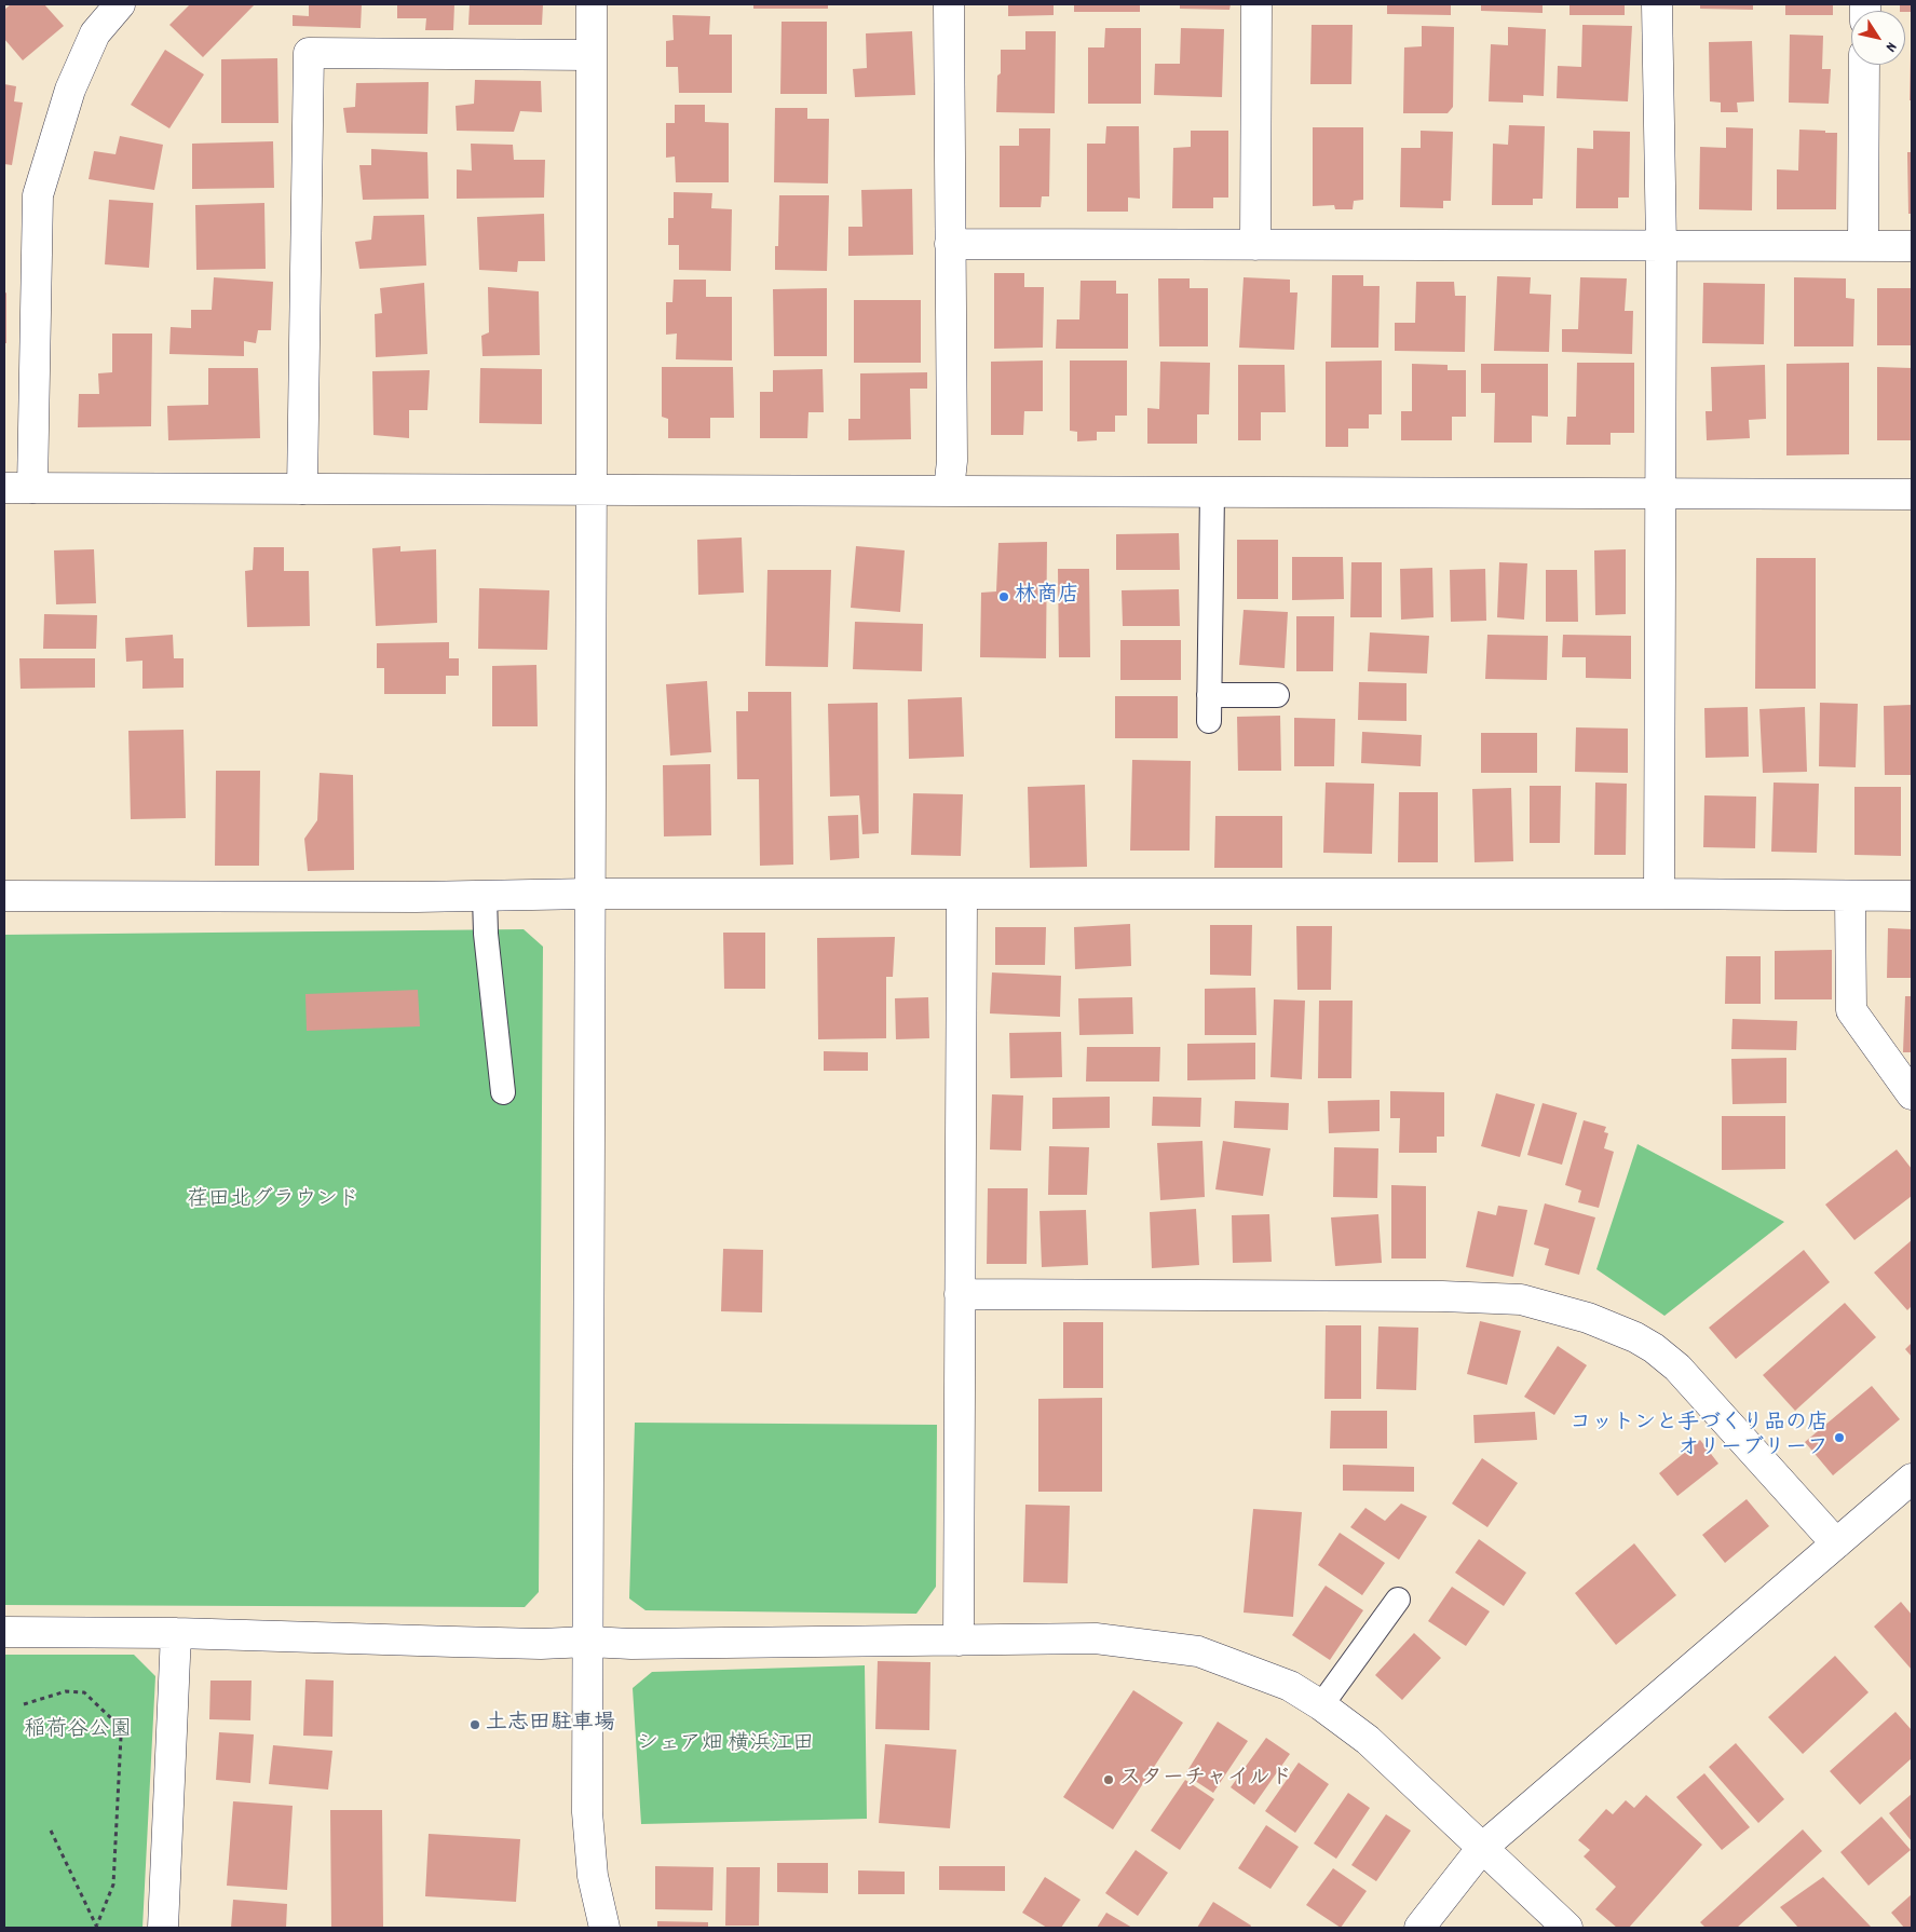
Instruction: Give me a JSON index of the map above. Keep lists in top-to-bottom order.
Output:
{
  "parks": ["荏田北グラウンド", "稲荷谷公園", "シェア畑 横浜江田"],
  "places": [
    "林商店",
    "コットンと手づくり品の店 オリーブリーフ",
    "土志田駐車場",
    "スターチャイルド"
  ],
  "north": "bottom right"
}
